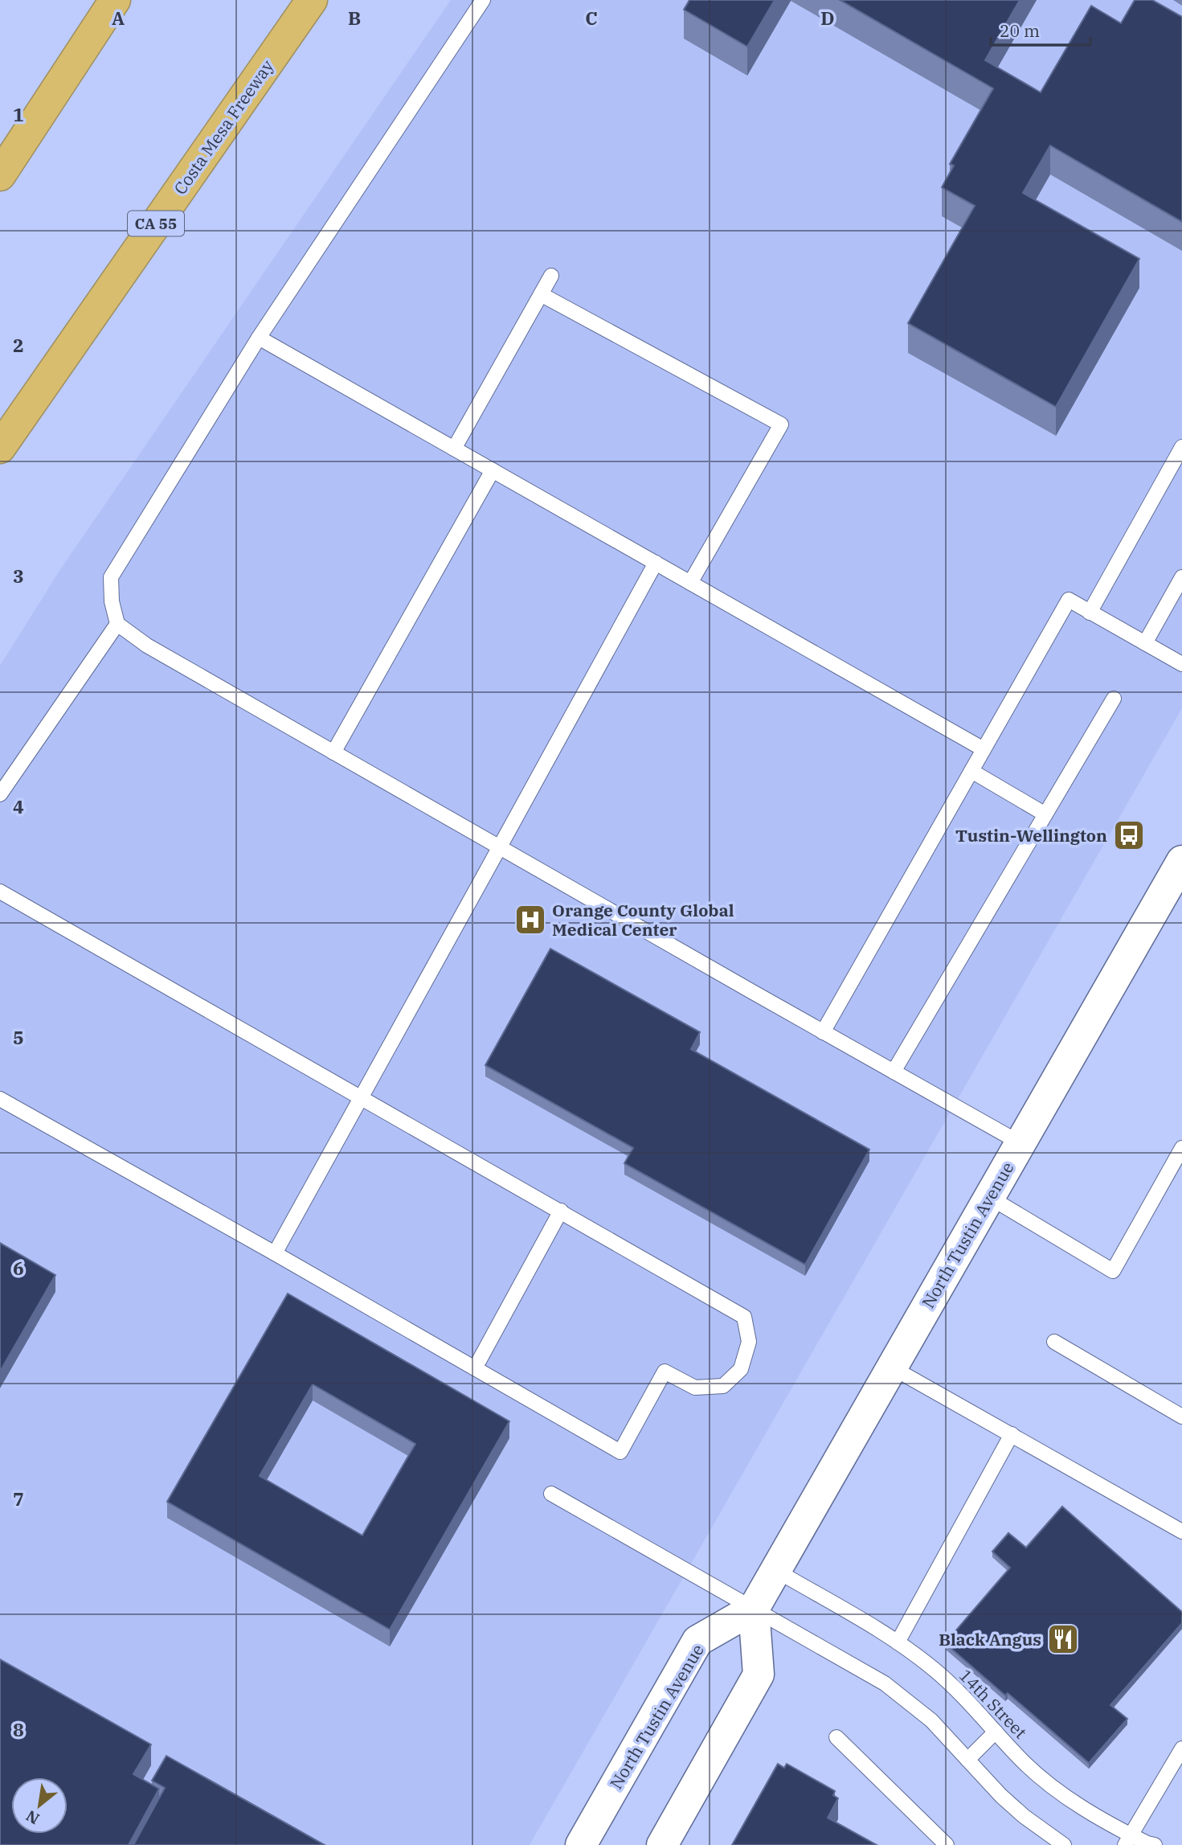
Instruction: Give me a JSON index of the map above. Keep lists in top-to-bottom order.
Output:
{
  "streets": {
    "highway": ["Costa Mesa Freeway", "CA 55"],
    "main road": ["North Tustin Avenue"],
    "lane": ["14th Street"]
  },
  "crossings": [
    ["North Tustin Avenue", "14th Street"]
  ],
  "places": {
    "bus stop": ["Tustin-Wellington"],
    "hospital": ["Orange County Global Medical Center"],
    "restaurant": ["Black Angus"]
  },
  "scale_bar": "20 m",
  "north": "bottom left",
  "grid": {
    "columns": [
      "A",
      "B",
      "C",
      "D"
    ],
    "rows": [
      "1",
      "2",
      "3",
      "4",
      "5",
      "6",
      "7",
      "8"
    ]
  }
}
